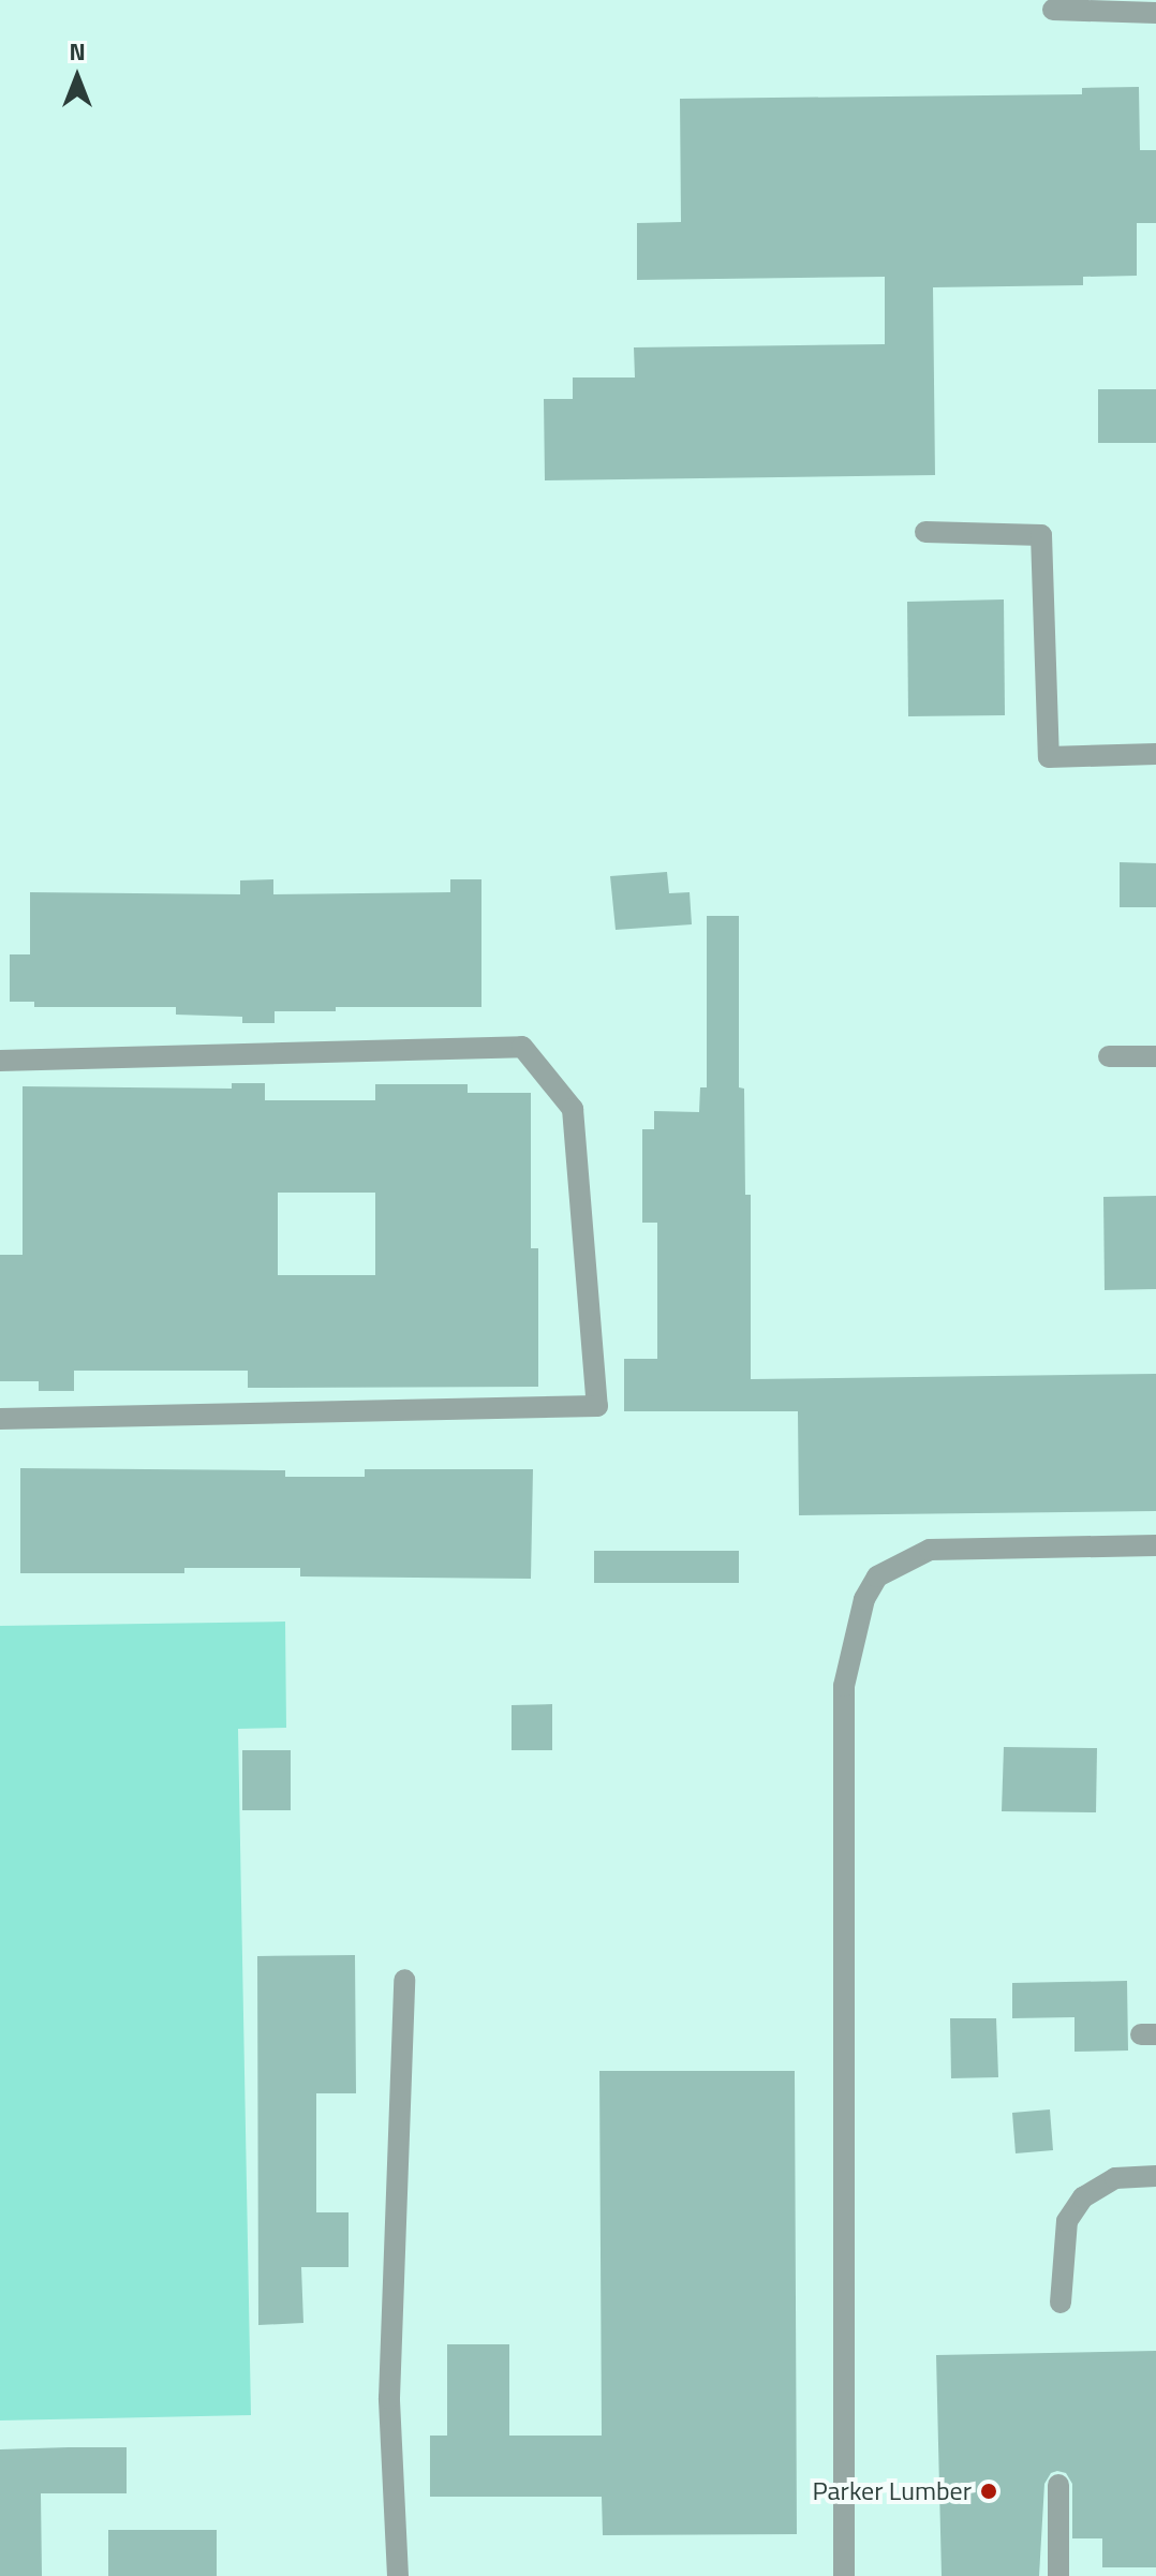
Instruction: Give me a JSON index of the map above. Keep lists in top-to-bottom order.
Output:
{
  "places": ["Parker Lumber"],
  "north": "top"
}
